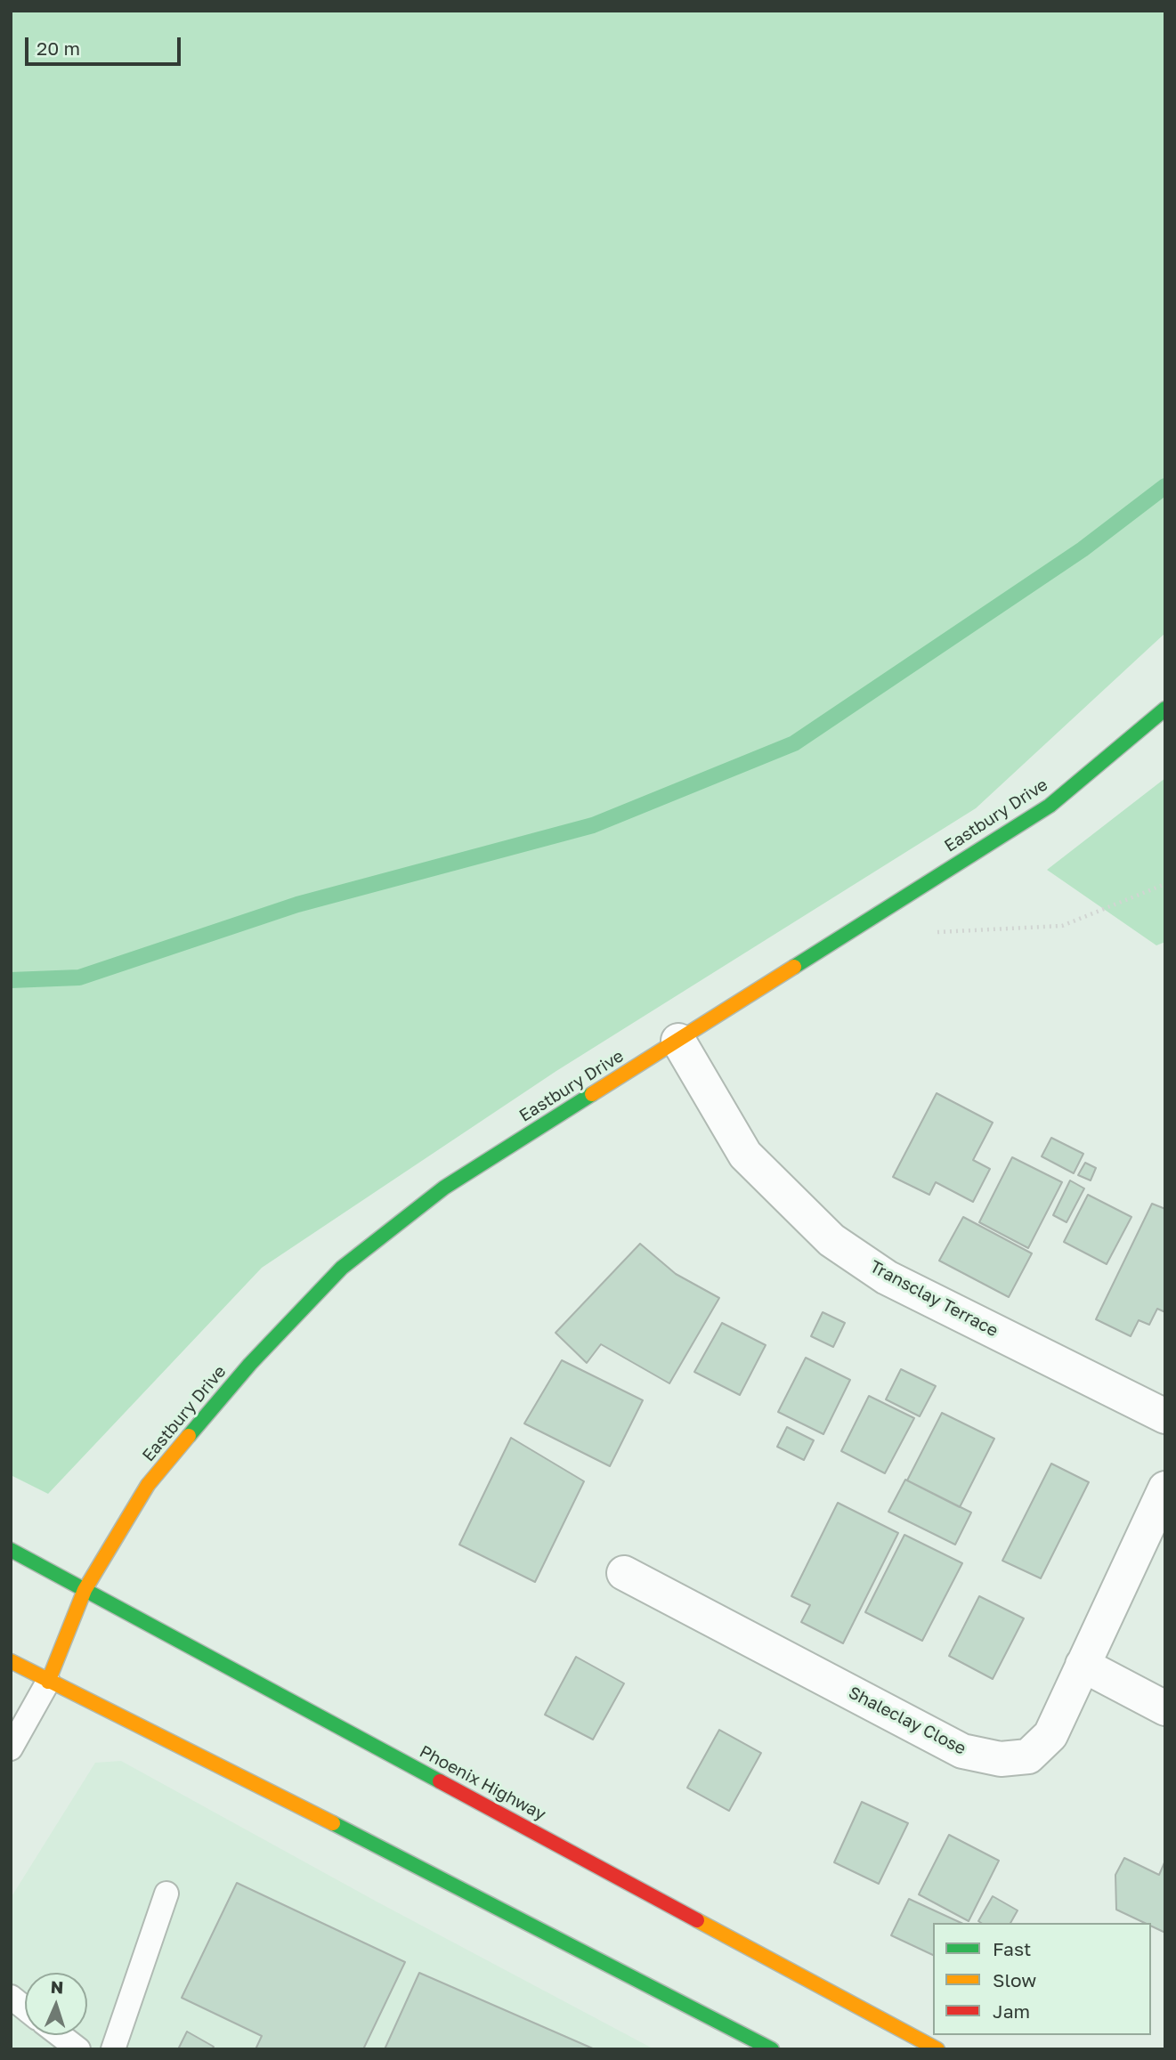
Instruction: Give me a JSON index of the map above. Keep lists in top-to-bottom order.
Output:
{
  "streets": {
    "main road": ["Eastbury Drive", "Phoenix Highway"],
    "street": ["Transclay Terrace", "Shaleclay Close"]
  },
  "crossings": [
    ["Eastbury Drive", "Transclay Terrace"],
    ["Eastbury Drive", "Phoenix Highway"]
  ],
  "legend": ["Fast", "Slow", "Jam"],
  "scale_bar": "20 m",
  "north": "top"
}
